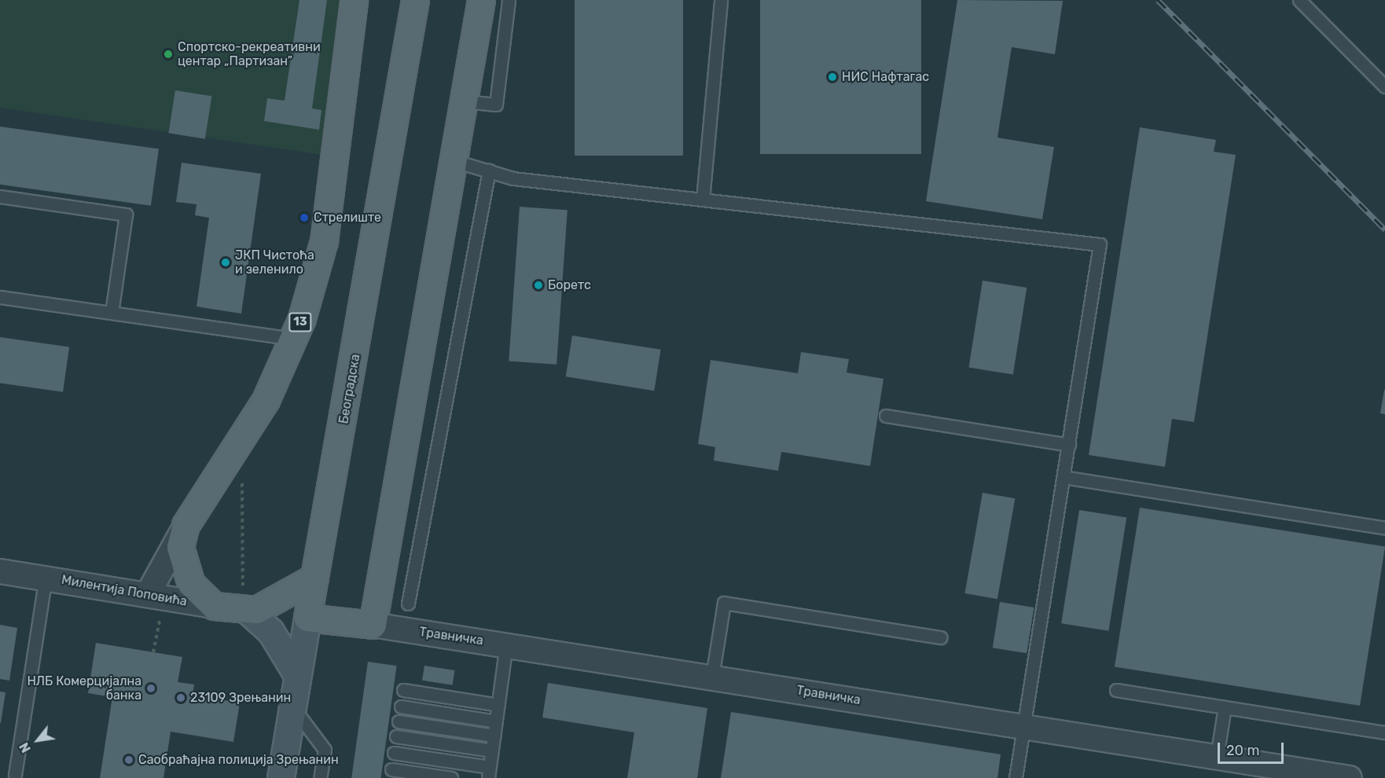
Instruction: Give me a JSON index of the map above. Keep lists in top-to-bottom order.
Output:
{
  "streets": {
    "main road": [
      "13",
      "Београдска",
      "Милентија Поповића",
      "Травничка"
    ]
  },
  "crossings": [
    ["Београдска", "Милентија Поповића"],
    ["Београдска", "Травничка"]
  ],
  "places": [
    "Спортско-рекреативни центар „Партизан”",
    "НИС Нафтагас",
    "Стрелиште",
    "ЈКП Чистоћа и зеленило",
    "Боретс",
    "НЛБ Комерцијална банка",
    "23109 Зрењанин",
    "Саобраћајна полиција Зрењанин"
  ],
  "scale_bar": "20 m",
  "north": "bottom left"
}
